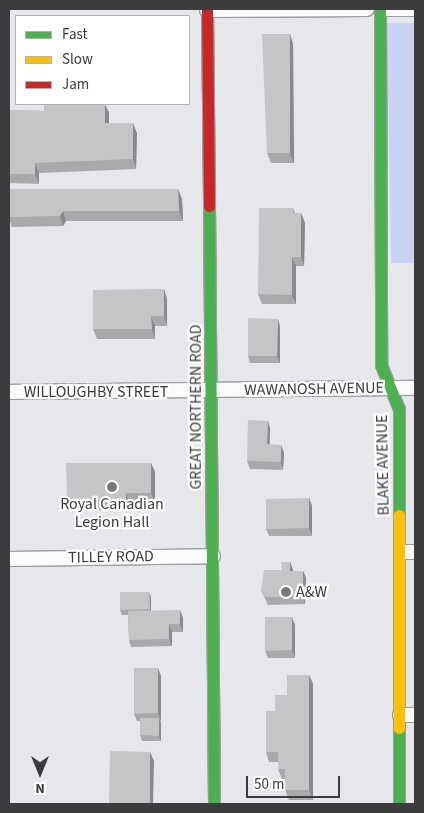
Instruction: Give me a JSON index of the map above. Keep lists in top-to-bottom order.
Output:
{
  "streets": {
    "street": [
      "WAWANOSH AVENUE",
      "WILLOUGHBY STREET",
      "GREAT NORTHERN ROAD",
      "BLAKE AVENUE",
      "TILLEY ROAD"
    ]
  },
  "crossings": [
    ["WAWANOSH AVENUE", "WILLOUGHBY STREET"],
    ["WAWANOSH AVENUE", "GREAT NORTHERN ROAD"],
    ["WAWANOSH AVENUE", "BLAKE AVENUE"],
    ["WILLOUGHBY STREET", "GREAT NORTHERN ROAD"],
    ["GREAT NORTHERN ROAD", "TILLEY ROAD"]
  ],
  "places": ["Royal Canadian Legion Hall", "A&W"],
  "legend": ["Fast", "Slow", "Jam"],
  "scale_bar": "50 m",
  "north": "bottom"
}
